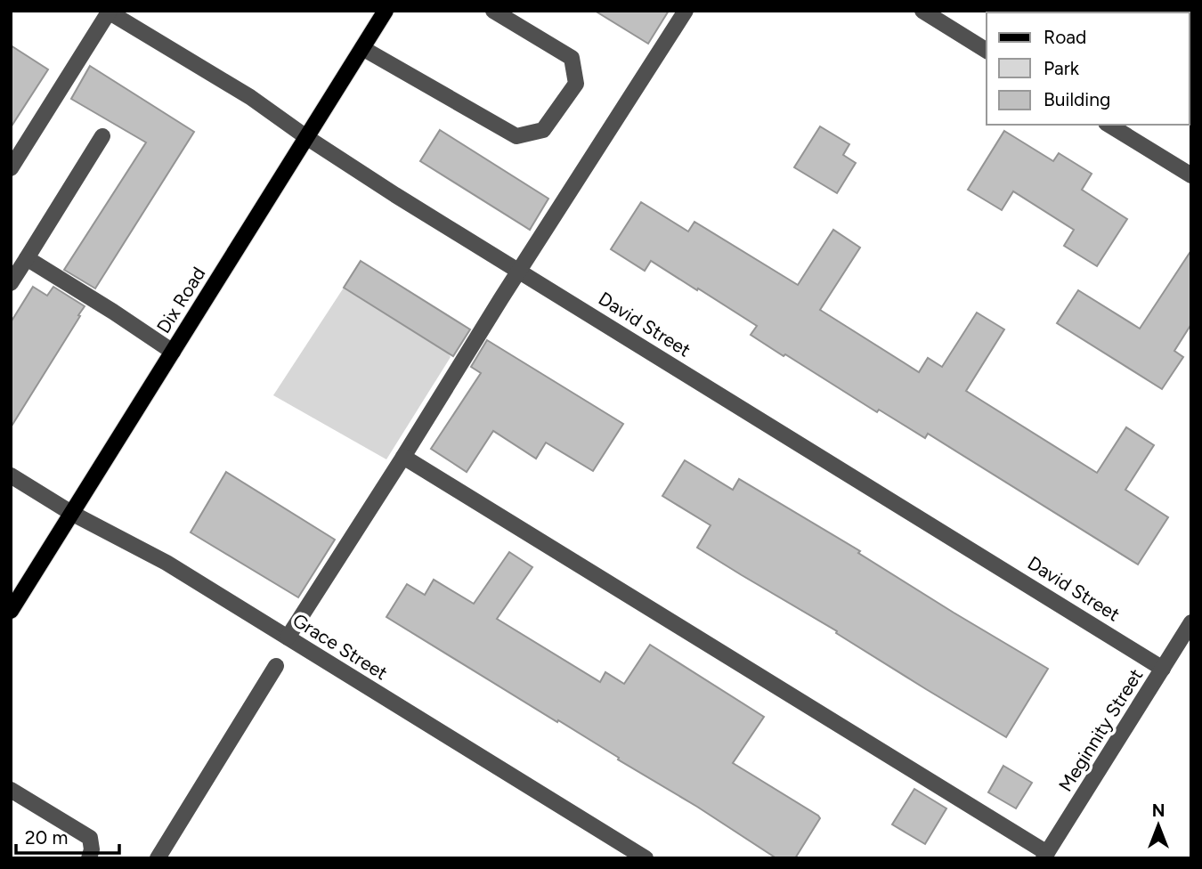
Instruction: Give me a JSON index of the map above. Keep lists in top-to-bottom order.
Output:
{
  "streets": {
    "main road": ["Dix Road"],
    "street": ["David Street", "Grace Street", "Meginnity Street"]
  },
  "crossings": [
    ["Dix Road", "David Street"],
    ["Dix Road", "Grace Street"],
    ["David Street", "Meginnity Street"]
  ],
  "legend": ["Road", "Park", "Building"],
  "scale_bar": "20 m",
  "north": "top"
}
